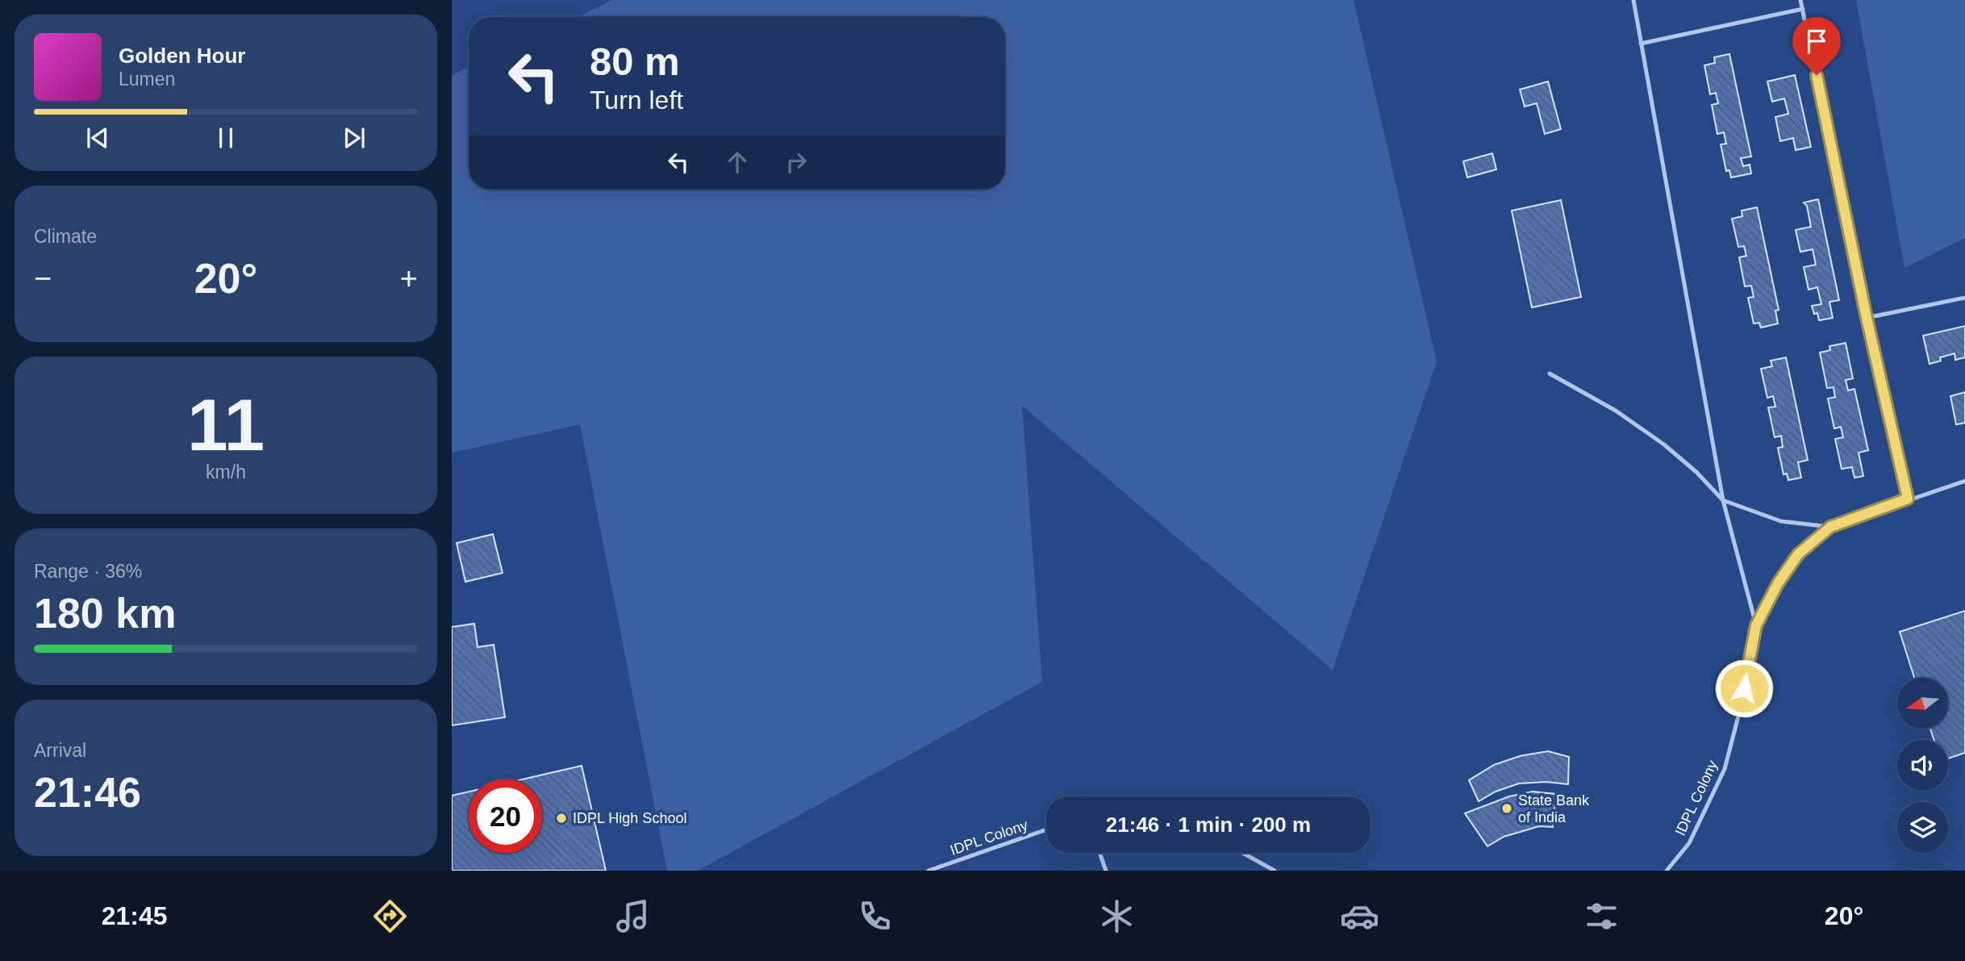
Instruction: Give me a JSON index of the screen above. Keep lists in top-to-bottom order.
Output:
{
  "streets": {
    "lane": ["IDPL Colony"]
  },
  "places": ["State Bank of India", "IDPL High School"],
  "north": "left",
  "page": {
    "turn": ["80 m", "Turn left"],
    "song": ["Golden Hour", "Lumen"],
    "tile": [
      "Climate",
      ["11", "km/h"],
      ["Range · 36%", "180 km"],
      ["Arrival", "21:46"]
    ],
    "heat": ["−", "20°", "+"],
    "limit": "20",
    "trip": "21:46 · 1 min · 200 m",
    "tabs": ["21:45", "20°"]
  }
}
